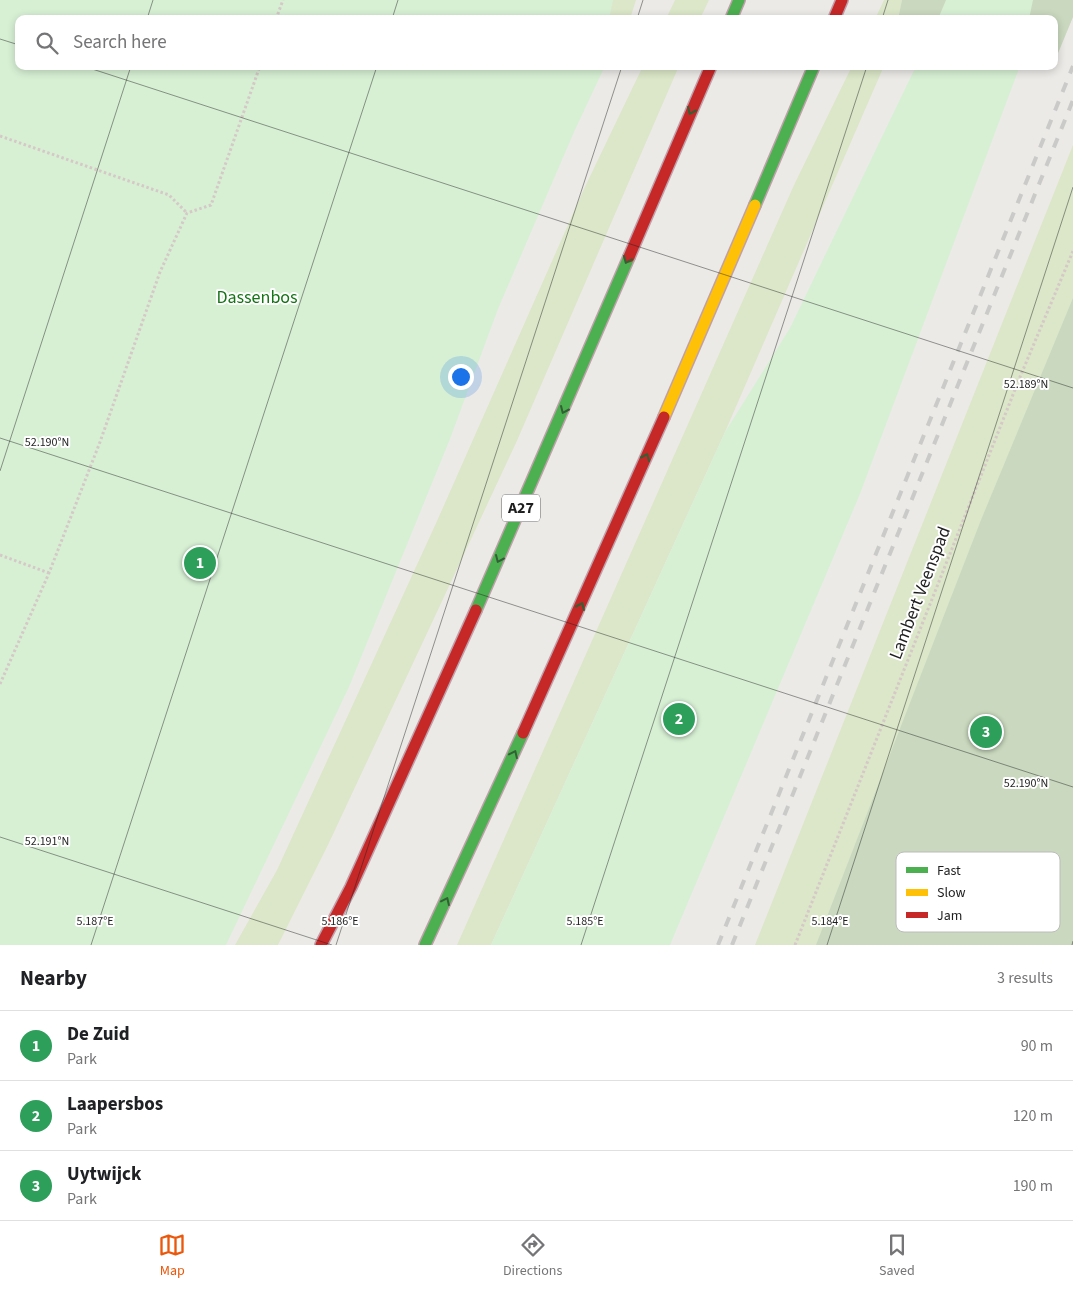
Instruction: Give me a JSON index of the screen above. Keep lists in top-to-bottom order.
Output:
{
  "streets": {
    "highway": ["A27"],
    "path": ["Lambert Veenspad"]
  },
  "parks": ["Dassenbos"],
  "legend": ["Fast", "Slow", "Jam"],
  "page": {
    "search": "Search here",
    "pins": ["1", "2", "3"],
    "heading": ["Nearby", "3 results"],
    "list": [
      {
        "mark": "1",
        "name": "De Zuid",
        "note": "Park",
        "value": "90 m"
      },
      {
        "mark": "2",
        "name": "Laapersbos",
        "note": "Park",
        "value": "120 m"
      },
      {
        "mark": "3",
        "name": "Uytwijck",
        "note": "Park",
        "value": "190 m"
      }
    ],
    "nav": ["Map", "Directions", "Saved"]
  },
  "coordinates": [
    "52.189°N",
    "52.190°N",
    "52.191°N",
    "5.187°E",
    "5.186°E",
    "5.185°E",
    "5.184°E"
  ]
}
